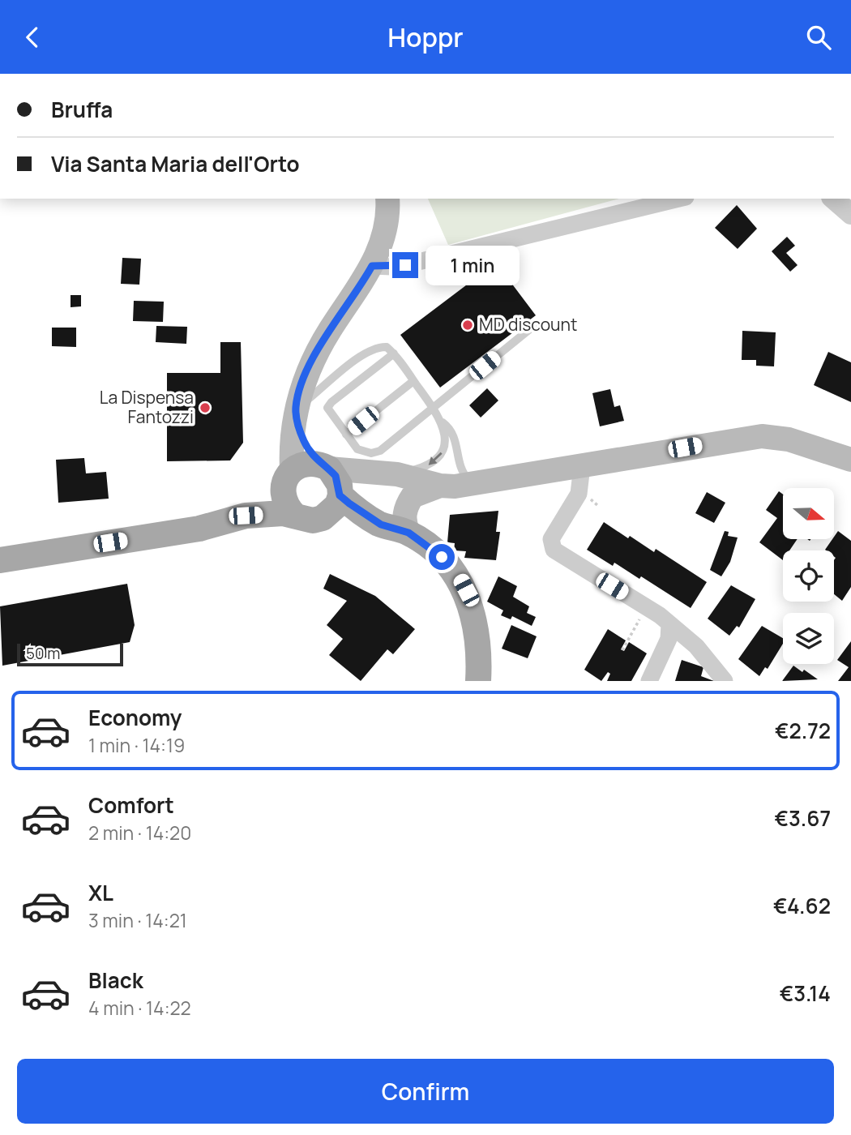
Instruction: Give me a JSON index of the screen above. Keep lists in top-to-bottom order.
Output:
{
  "places": ["MD discount", "La Dispensa Fantozzi"],
  "scale_bar": "50 m",
  "north": "right",
  "page": {
    "header": "Hoppr",
    "banner": ["Bruffa", "Via Santa Maria dell'Orto"],
    "bubble": "1 min",
    "scale": "50 m",
    "list": [
      {
        "name": "Economy",
        "note": "1 min · 14:19",
        "value": "€2.72"
      },
      {
        "name": "Comfort",
        "note": "2 min · 14:20",
        "value": "€3.67"
      },
      {
        "name": "XL",
        "note": "3 min · 14:21",
        "value": "€4.62"
      },
      {
        "name": "Black",
        "note": "4 min · 14:22",
        "value": "€3.14"
      }
    ],
    "buttons": "Confirm"
  }
}
